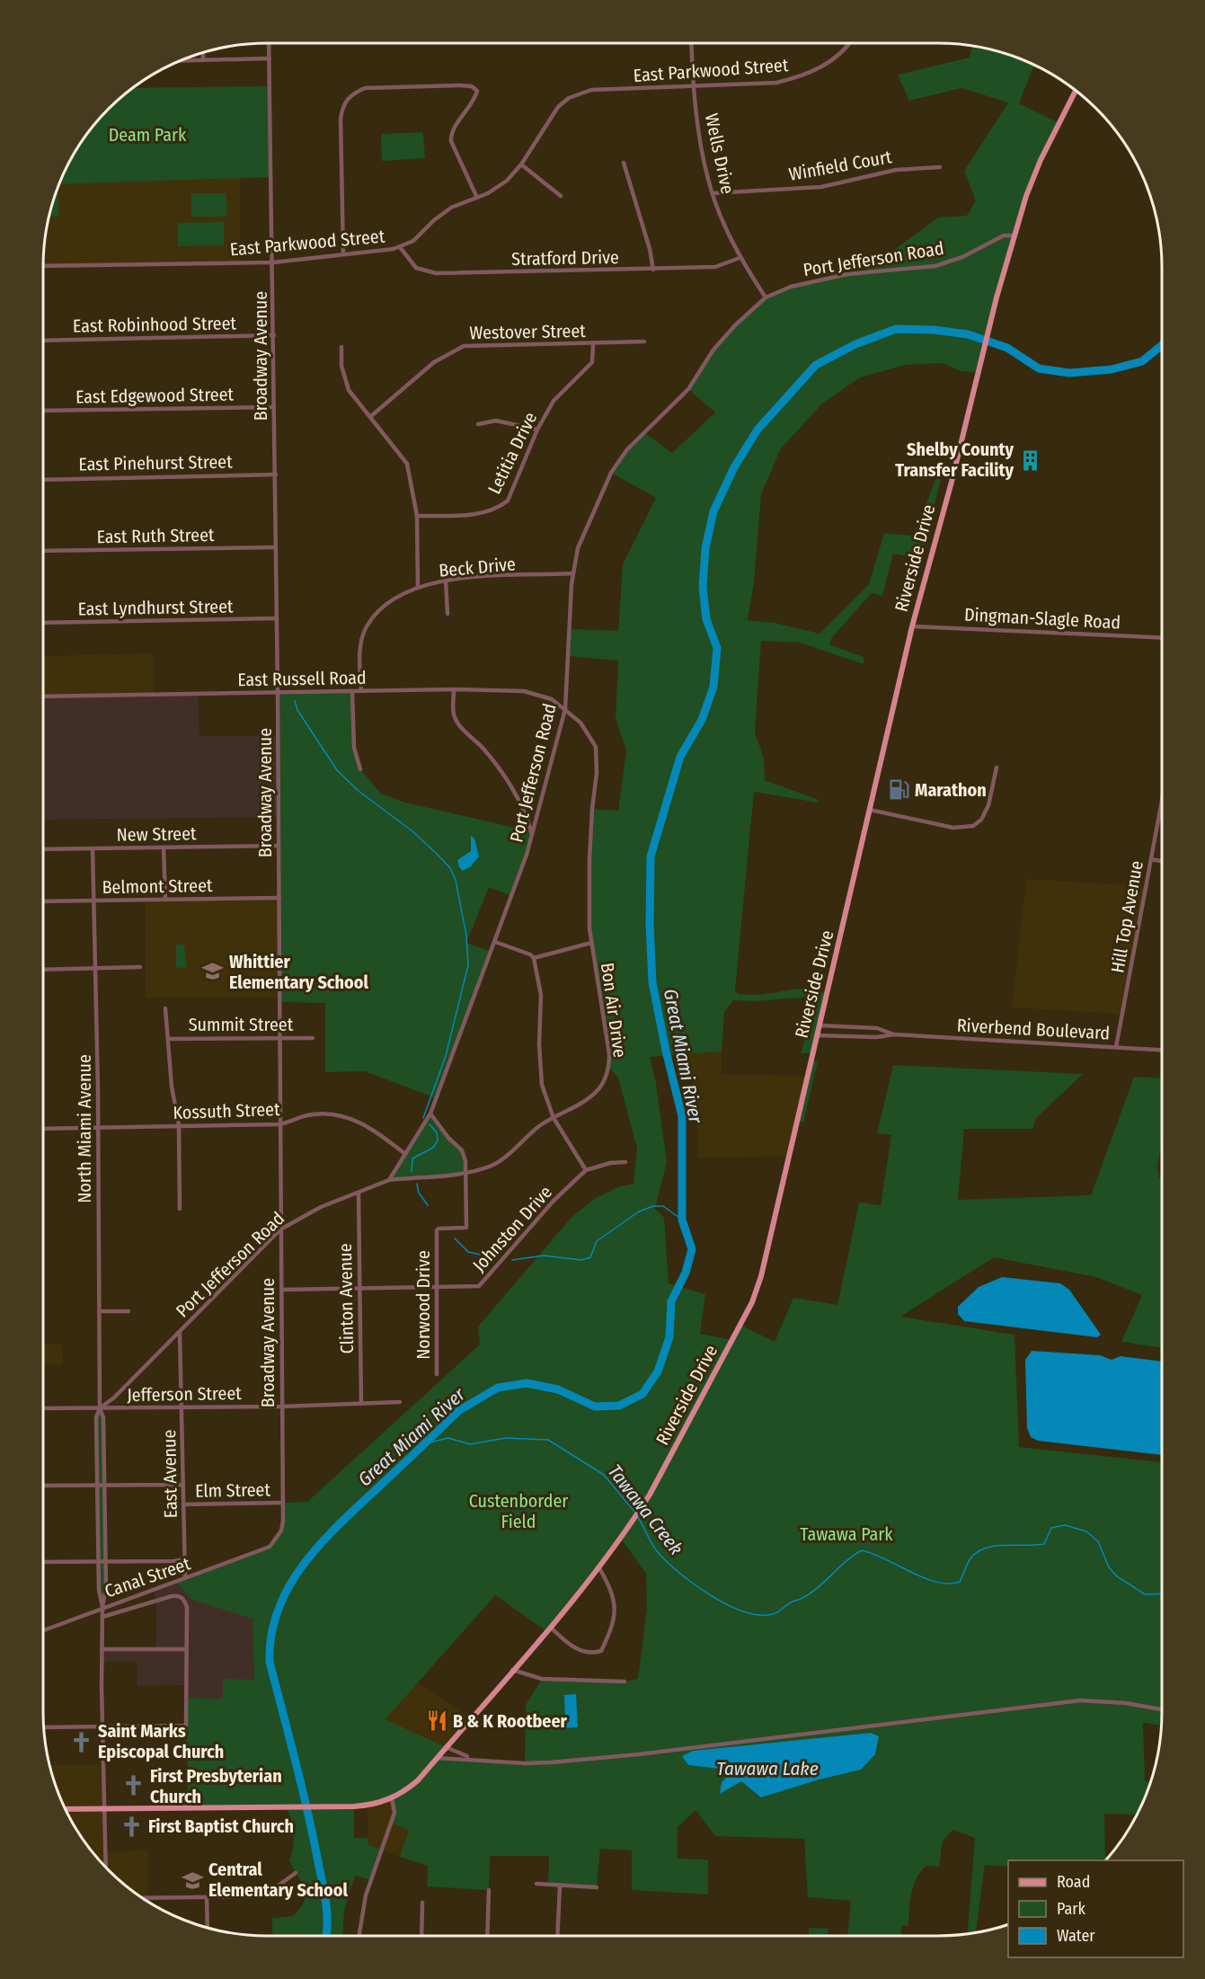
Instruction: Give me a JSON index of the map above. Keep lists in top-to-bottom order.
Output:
{
  "streets": {
    "main road": ["Riverside Drive"],
    "street": [
      "East Parkwood Street",
      "Wells Drive",
      "Winfield Court",
      "Stratford Drive",
      "Port Jefferson Road",
      "East Robinhood Street",
      "Westover Street",
      "Broadway Avenue",
      "East Edgewood Street",
      "Letitia Drive",
      "East Pinehurst Street",
      "East Ruth Street",
      "Beck Drive",
      "East Lyndhurst Street",
      "Dingman-Slagle Road",
      "East Russell Road",
      "New Street",
      "Belmont Street",
      "Hill Top Avenue",
      "Bon Air Drive",
      "Summit Street",
      "Riverbend Boulevard",
      "Kossuth Street",
      "North Miami Avenue",
      "Johnston Drive",
      "Clinton Avenue",
      "Norwood Drive",
      "Jefferson Street",
      "East Avenue",
      "Elm Street",
      "Canal Street"
    ]
  },
  "crossings": [
    ["East Parkwood Street", "Wells Drive"],
    ["East Parkwood Street", "Stratford Drive"],
    ["East Parkwood Street", "Broadway Avenue"],
    ["Wells Drive", "Winfield Court"],
    ["Wells Drive", "Stratford Drive"],
    ["Wells Drive", "Port Jefferson Road"],
    ["Port Jefferson Road", "Broadway Avenue"],
    ["Port Jefferson Road", "Riverside Drive"],
    ["Port Jefferson Road", "Beck Drive"],
    ["Port Jefferson Road", "East Russell Road"],
    ["Port Jefferson Road", "Bon Air Drive"],
    ["Port Jefferson Road", "Kossuth Street"],
    ["Port Jefferson Road", "North Miami Avenue"],
    ["Port Jefferson Road", "Clinton Avenue"],
    ["Port Jefferson Road", "Norwood Drive"],
    ["Port Jefferson Road", "Jefferson Street"],
    ["Port Jefferson Road", "East Avenue"],
    ["East Robinhood Street", "Broadway Avenue"],
    ["Westover Street", "Letitia Drive"],
    ["Broadway Avenue", "East Edgewood Street"],
    ["Broadway Avenue", "East Pinehurst Street"],
    ["Broadway Avenue", "East Ruth Street"],
    ["Broadway Avenue", "East Lyndhurst Street"],
    ["Broadway Avenue", "East Russell Road"],
    ["Broadway Avenue", "New Street"],
    ["Broadway Avenue", "Belmont Street"],
    ["Broadway Avenue", "Summit Street"],
    ["Broadway Avenue", "Kossuth Street"],
    ["Broadway Avenue", "Johnston Drive"],
    ["Broadway Avenue", "Jefferson Street"],
    ["Broadway Avenue", "Elm Street"],
    ["Broadway Avenue", "Canal Street"],
    ["Riverside Drive", "Dingman-Slagle Road"],
    ["Riverside Drive", "North Miami Avenue"],
    ["Beck Drive", "East Russell Road"],
    ["East Russell Road", "Bon Air Drive"],
    ["New Street", "North Miami Avenue"],
    ["Belmont Street", "North Miami Avenue"],
    ["Hill Top Avenue", "Riverbend Boulevard"],
    ["Bon Air Drive", "Norwood Drive"],
    ["Kossuth Street", "North Miami Avenue"],
    ["North Miami Avenue", "Jefferson Street"],
    ["North Miami Avenue", "Canal Street"],
    ["Johnston Drive", "Clinton Avenue"],
    ["Johnston Drive", "Norwood Drive"],
    ["Clinton Avenue", "Jefferson Street"],
    ["Jefferson Street", "East Avenue"],
    ["East Avenue", "Elm Street"],
    ["East Avenue", "Canal Street"]
  ],
  "water": ["Great Miami River", "Tawawa Creek", "Tawawa Lake"],
  "parks": ["Deam Park", "Custenborder Field", "Tawawa Park"],
  "places": {
    "building": ["Shelby County Transfer Facility"],
    "fuel station": ["Marathon"],
    "school or university": ["Whittier Elementary School", "Central Elementary School"],
    "restaurant": ["B & K Rootbeer"],
    "church": ["Saint Marks Episcopal Church", "First Presbyterian Church", "First Baptist Church"]
  },
  "legend": ["Road", "Park", "Water"]
}
